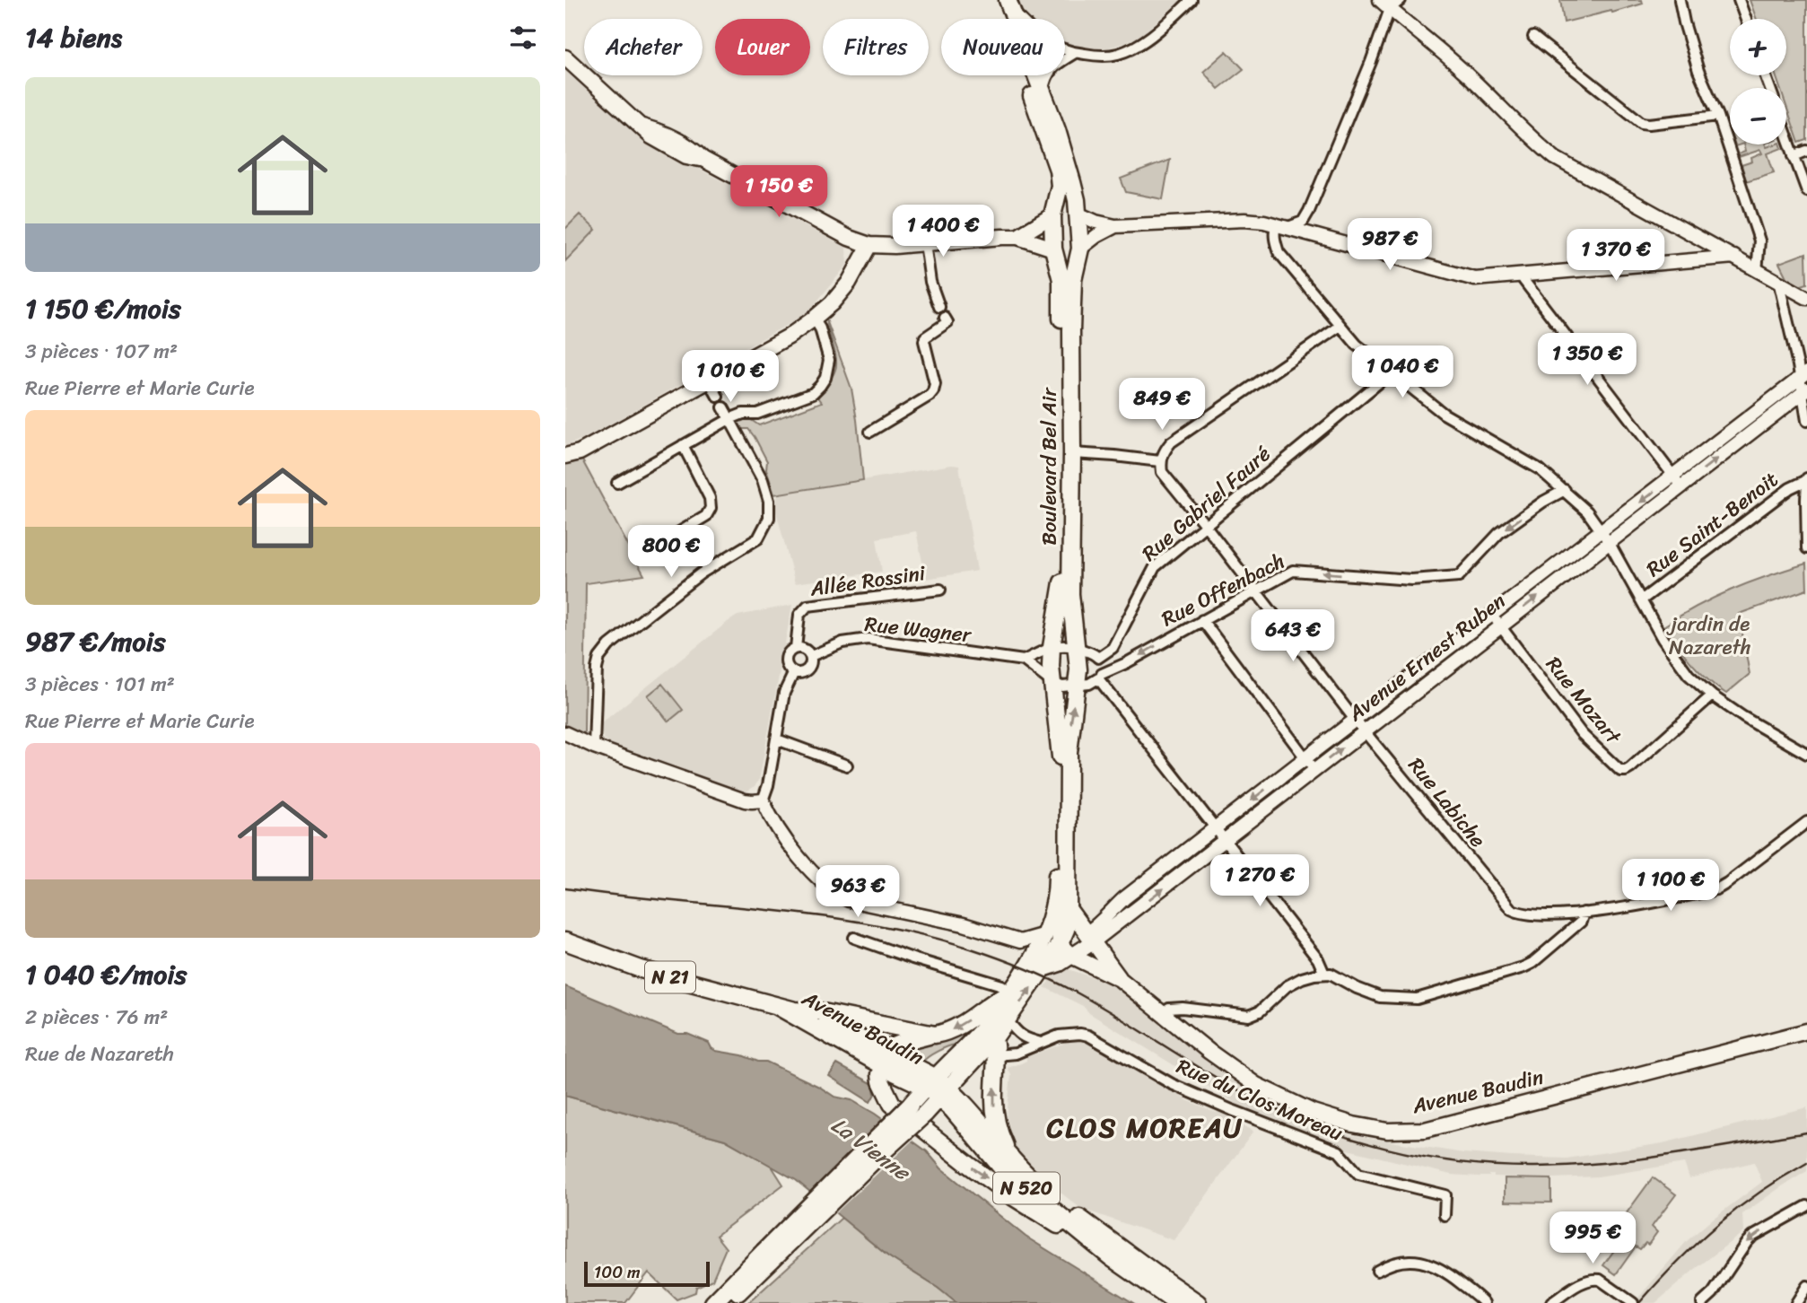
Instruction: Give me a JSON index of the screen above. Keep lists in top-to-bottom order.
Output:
{
  "streets": {
    "main road": [
      "Boulevard Bel Air",
      "Avenue Ernest Ruben",
      "N 21",
      "Avenue Baudin",
      "N 520"
    ],
    "street": [
      "Rue Gabriel Fauré",
      "Rue Saint-Benoit",
      "Allée Rossini",
      "Rue Offenbach",
      "Rue Wagner",
      "Rue Mozart",
      "Rue Labiche",
      "Rue du Clos Moreau"
    ]
  },
  "crossings": [
    ["Boulevard Bel Air", "Rue Offenbach"],
    ["Boulevard Bel Air", "Rue Wagner"],
    ["Boulevard Bel Air", "Avenue Baudin"],
    ["Rue Gabriel Fauré", "Rue Labiche"],
    ["Allée Rossini", "Rue Wagner"],
    ["Rue Offenbach", "Rue Wagner"],
    ["Rue Offenbach", "Rue Labiche"],
    ["Avenue Ernest Ruben", "Rue Mozart"],
    ["Avenue Ernest Ruben", "Rue Labiche"],
    ["Avenue Ernest Ruben", "Avenue Baudin"],
    ["N 21", "Avenue Baudin"],
    ["Avenue Baudin", "N 520"]
  ],
  "one_way": ["Rue Offenbach"],
  "districts": ["CLOS MOREAU"],
  "water": ["La Vienne"],
  "parks": ["jardin de Nazareth"],
  "scale_bar": "100 m",
  "page": {
    "heading": "14 biens",
    "map_buttons": ["+", "−"],
    "chip": [
      "Acheter",
      "Louer",
      "Filtres",
      "Nouveau"
    ],
    "list": [
      {
        "name": "1 150 €/mois",
        "note": "3 pièces · 107 m² · Rue Pierre et Marie Curie"
      },
      {
        "name": "987 €/mois",
        "note": "3 pièces · 101 m² · Rue Pierre et Marie Curie"
      },
      {
        "name": "1 040 €/mois",
        "note": "2 pièces · 76 m² · Rue de Nazareth"
      }
    ],
    "price": [
      "1 150 €",
      "1 400 €",
      "987 €",
      "1 370 €",
      "1 350 €",
      "1 040 €",
      "1 010 €",
      "849 €",
      "800 €",
      "643 €",
      "1 270 €",
      "1 100 €",
      "963 €",
      "995 €"
    ],
    "scale": "100 m"
  }
}
